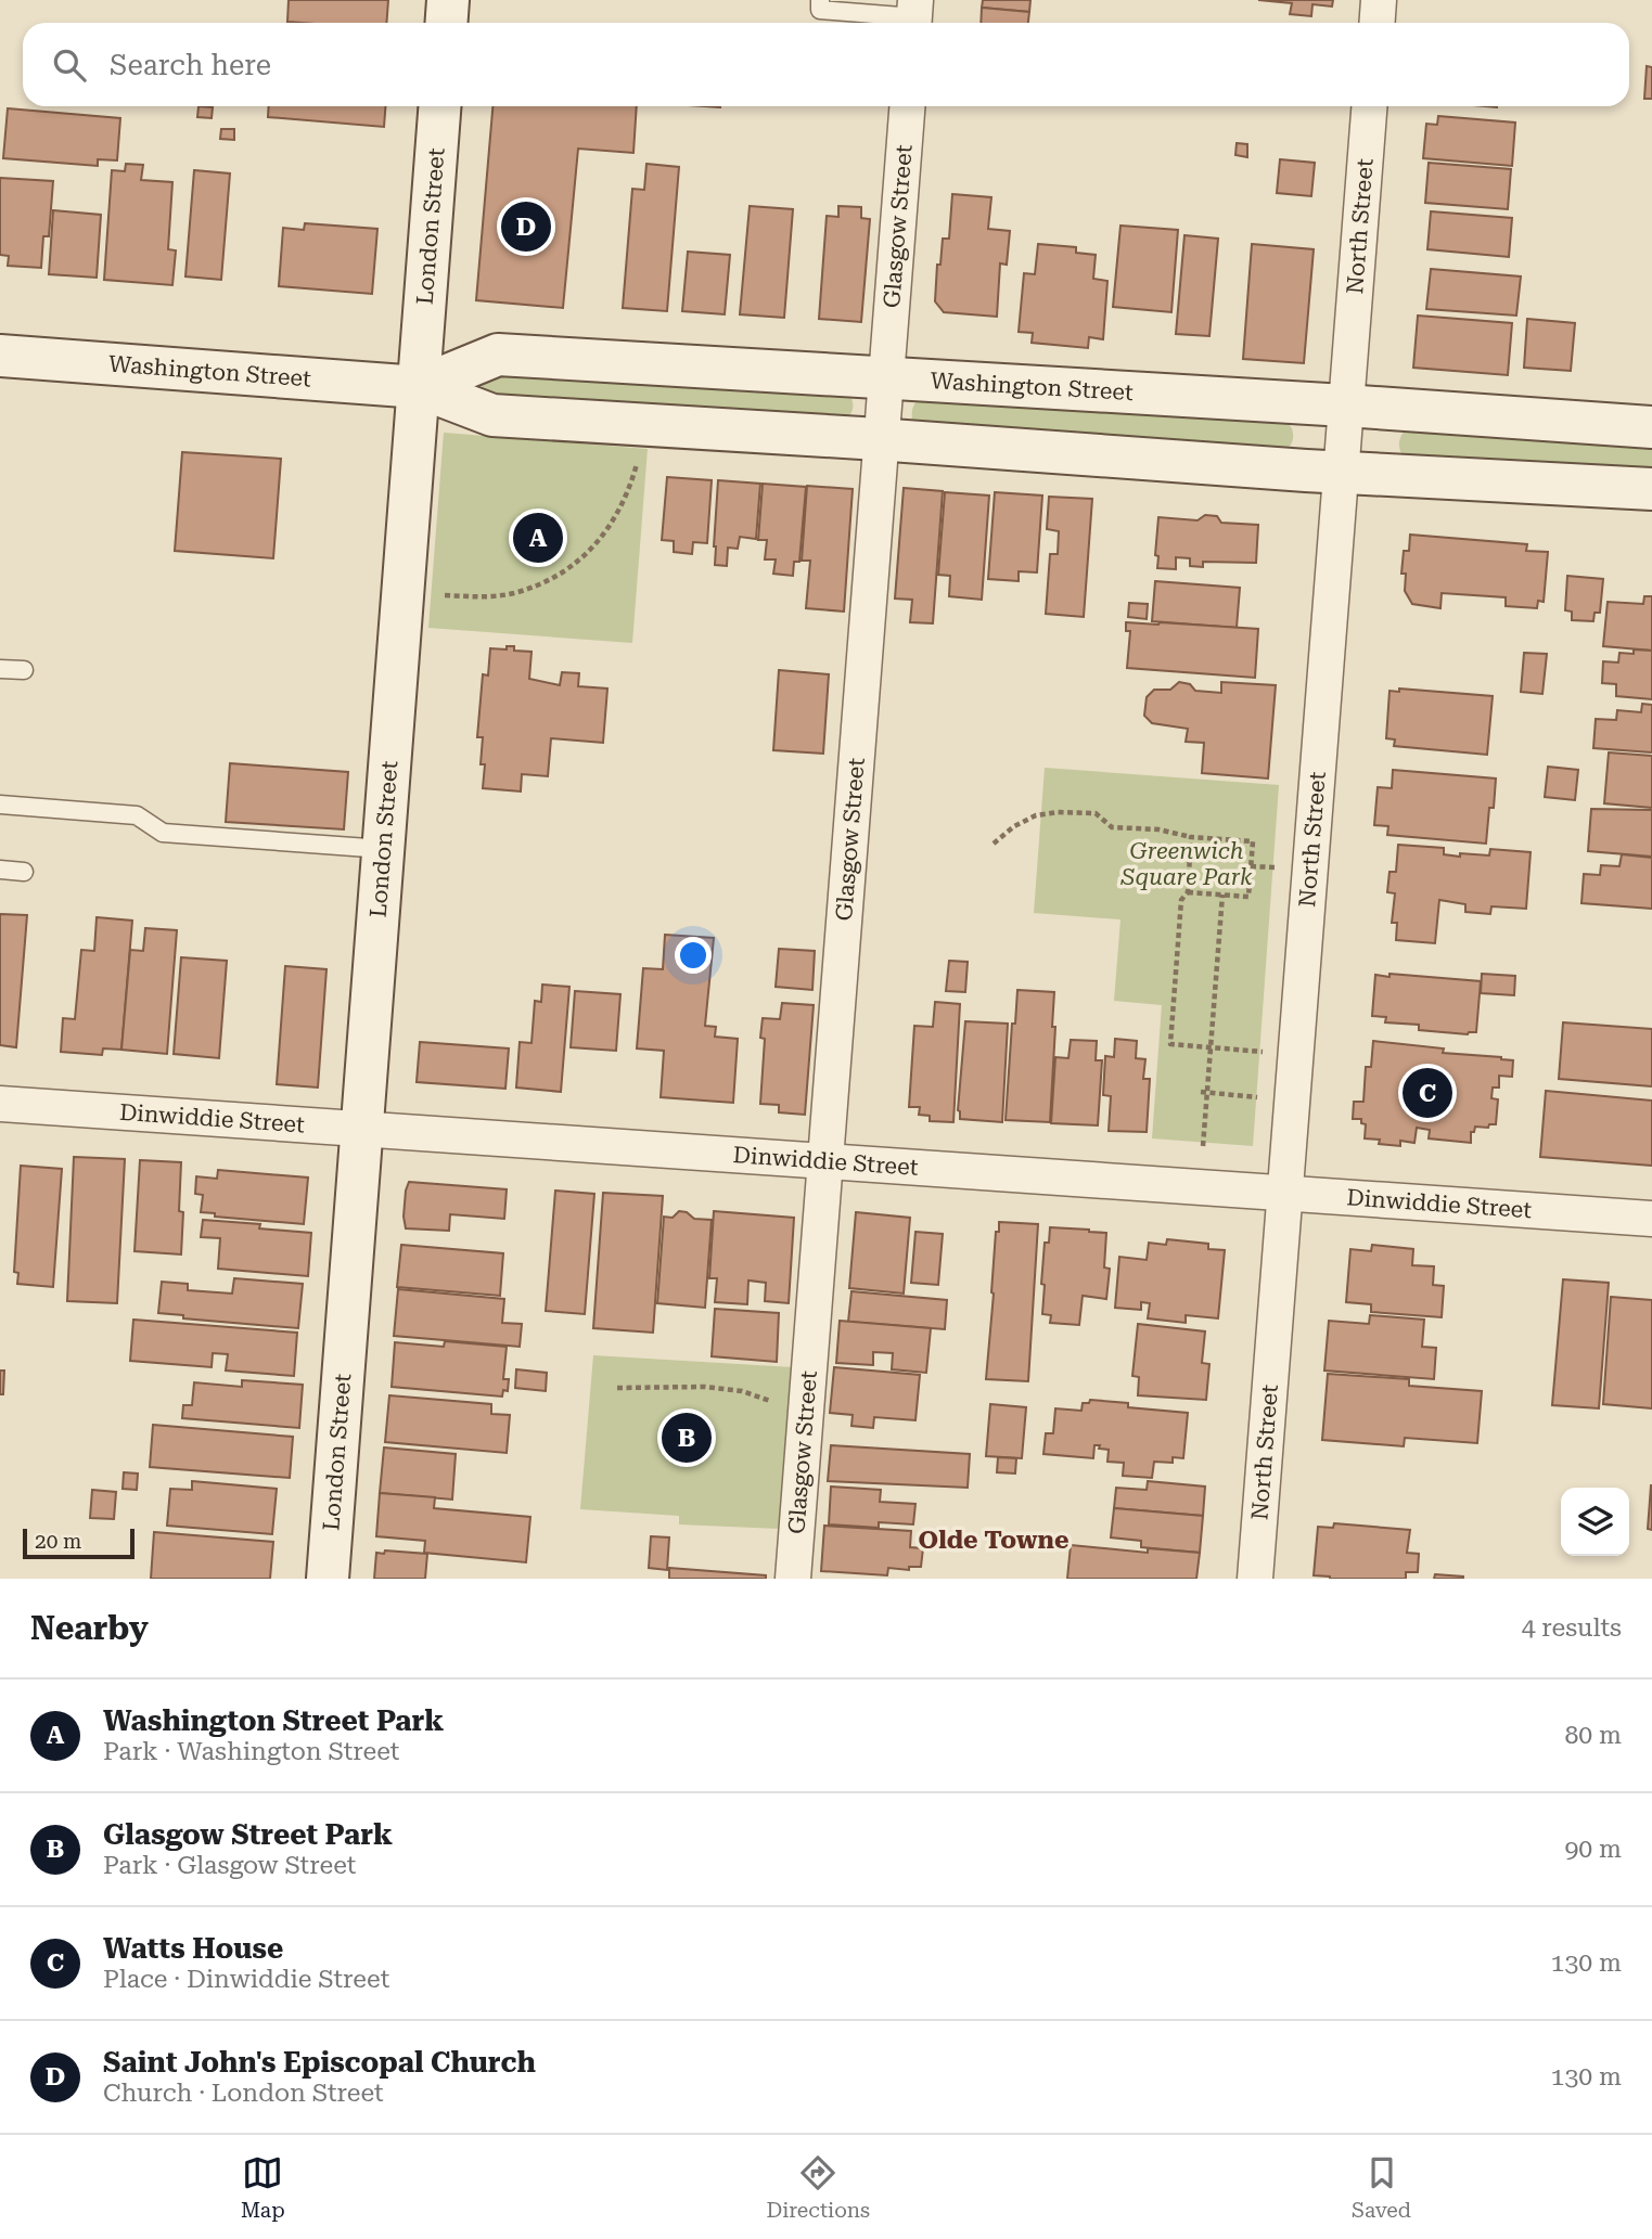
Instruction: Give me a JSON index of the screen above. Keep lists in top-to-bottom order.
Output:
{
  "streets": {
    "street": [
      "London Street",
      "Glasgow Street",
      "North Street",
      "Washington Street",
      "Dinwiddie Street"
    ]
  },
  "crossings": [
    ["London Street", "Washington Street"],
    ["London Street", "Dinwiddie Street"],
    ["Glasgow Street", "Washington Street"],
    ["Glasgow Street", "Dinwiddie Street"],
    ["North Street", "Washington Street"],
    ["North Street", "Dinwiddie Street"]
  ],
  "districts": ["Olde Towne"],
  "parks": ["Greenwich Square Park"],
  "scale_bar": "20 m",
  "page": {
    "search": "Search here",
    "pins": [
      "D",
      "A",
      "C",
      "B"
    ],
    "scale": "20 m",
    "heading": ["Nearby", "4 results"],
    "list": [
      {
        "mark": "A",
        "name": "Washington Street Park",
        "note": "Park · Washington Street",
        "value": "80 m"
      },
      {
        "mark": "B",
        "name": "Glasgow Street Park",
        "note": "Park · Glasgow Street",
        "value": "90 m"
      },
      {
        "mark": "C",
        "name": "Watts House",
        "note": "Place · Dinwiddie Street",
        "value": "130 m"
      },
      {
        "mark": "D",
        "name": "Saint John's Episcopal Church",
        "note": "Church · London Street",
        "value": "130 m"
      }
    ],
    "nav": ["Map", "Directions", "Saved"]
  }
}
